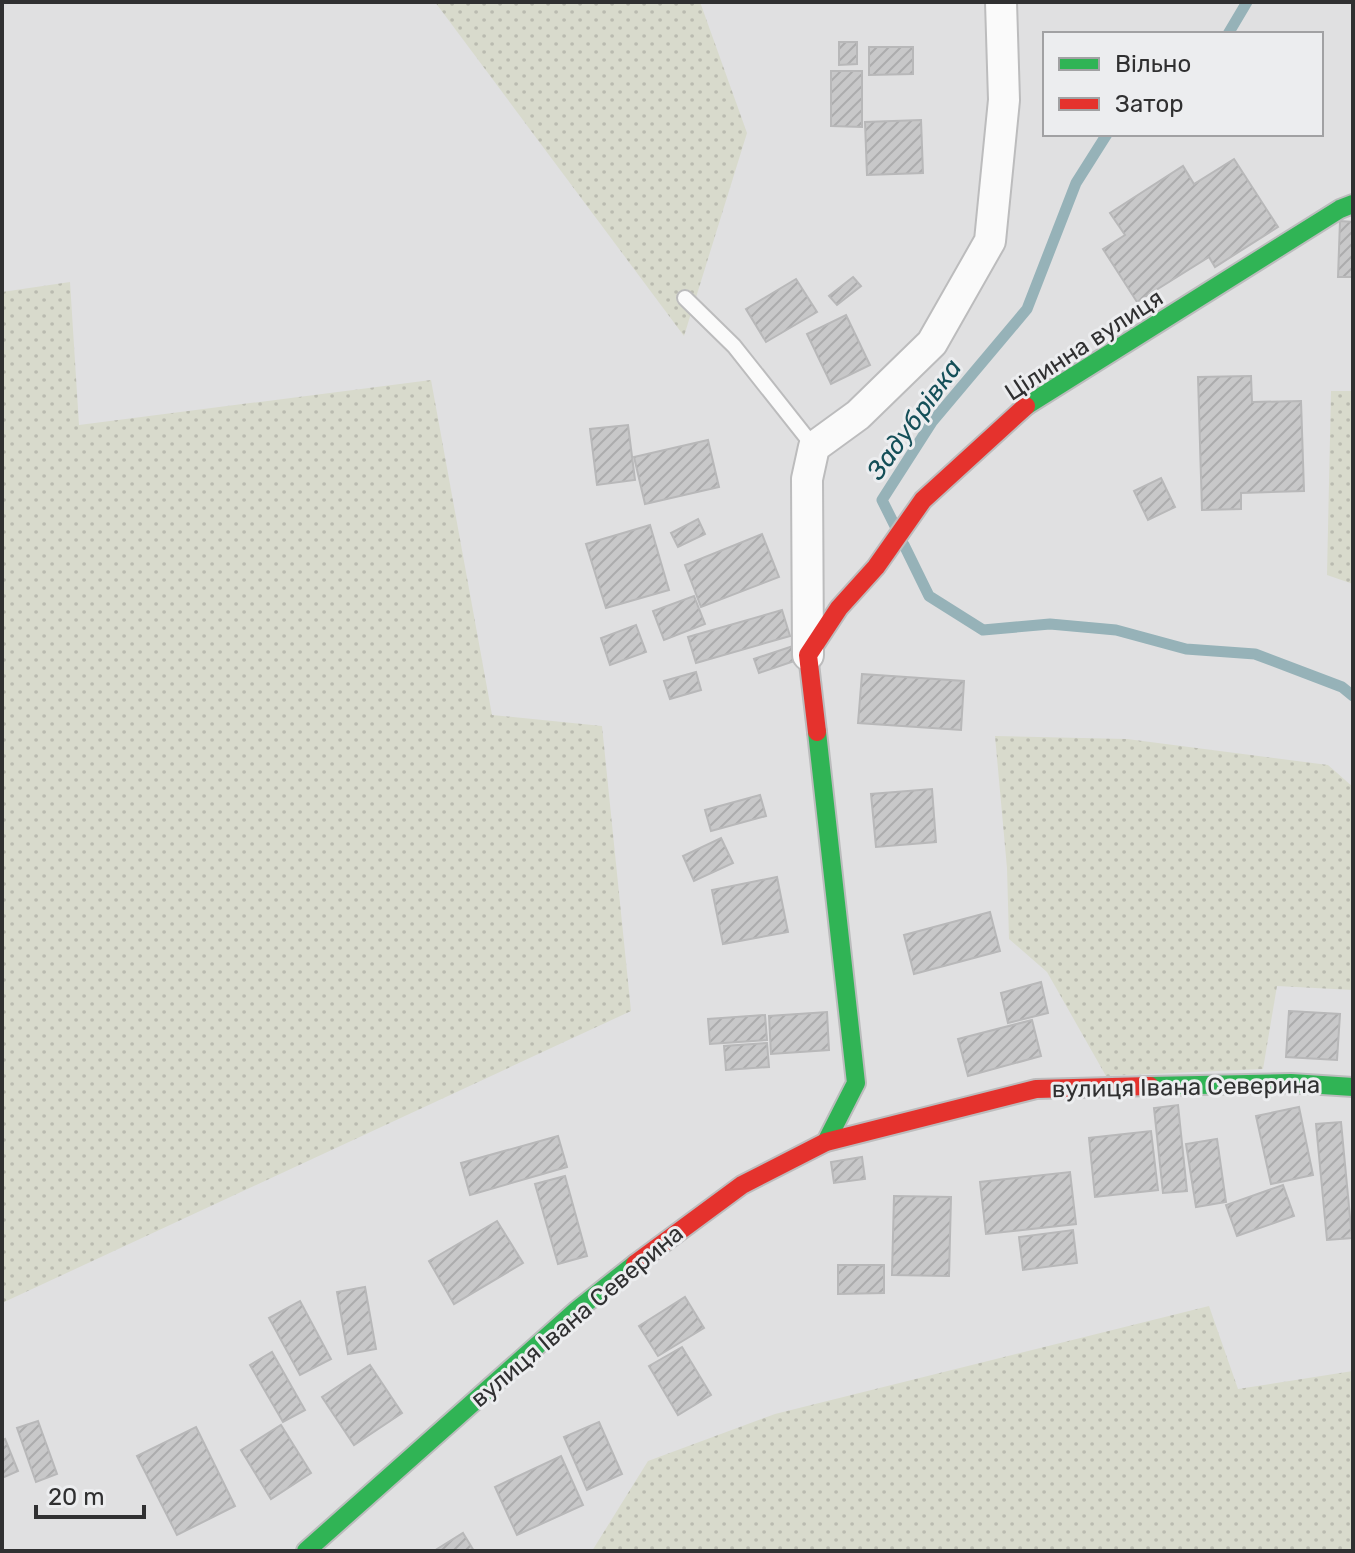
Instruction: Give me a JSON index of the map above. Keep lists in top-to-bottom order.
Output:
{
  "streets": {
    "street": ["Цілинна вулиця", "вулиця Івана Северина"]
  },
  "water": ["Задубрівка"],
  "legend": ["Вільно", "Затор"],
  "scale_bar": "20 m"
}
